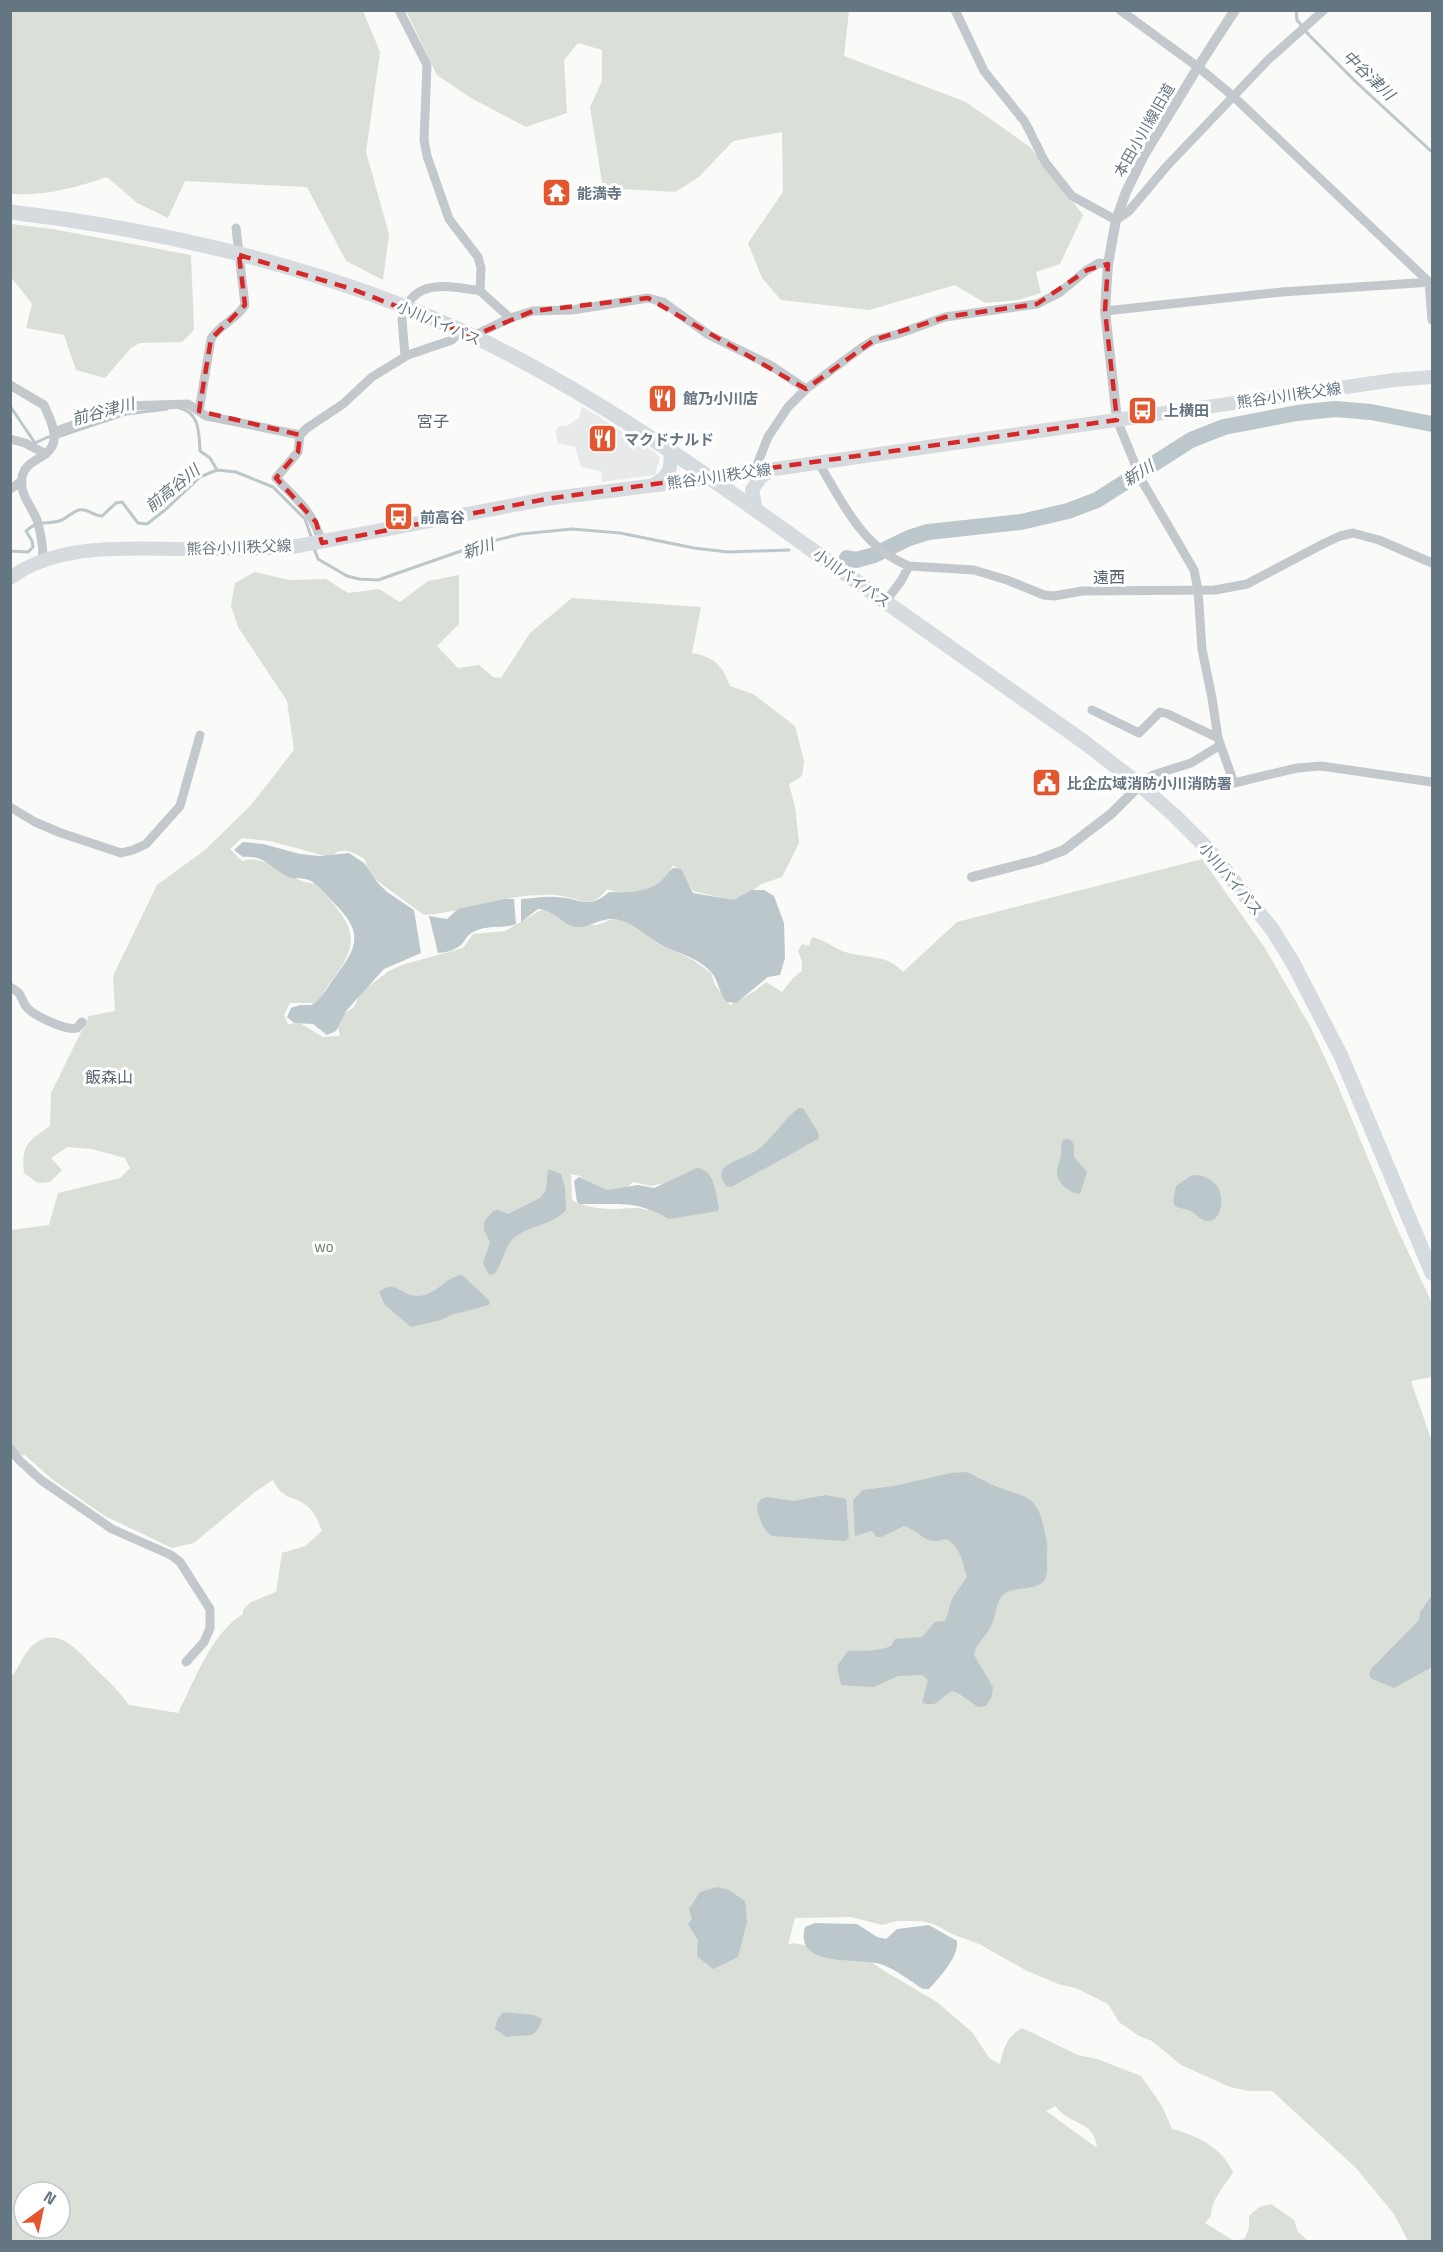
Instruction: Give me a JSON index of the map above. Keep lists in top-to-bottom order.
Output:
{
  "streets": {
    "highway": ["小川バイパス"],
    "main road": ["熊谷小川秩父線"],
    "street": ["本田小川線旧道"]
  },
  "crossings": [
    ["本田小川線旧道", "熊谷小川秩父線"],
    ["小川バイパス", "熊谷小川秩父線"]
  ],
  "districts": ["宮子", "遠西", "飯森山"],
  "water": [
    "中谷津川",
    "前谷津川",
    "新川",
    "前高谷川"
  ],
  "parks": ["wo"],
  "places": {
    "temple": ["能満寺"],
    "restaurant": ["館乃小川店", "マクドナルド"],
    "bus stop": ["上横田", "前高谷"],
    "public building": ["比企広域消防小川消防署"]
  },
  "north": "top right"
}
